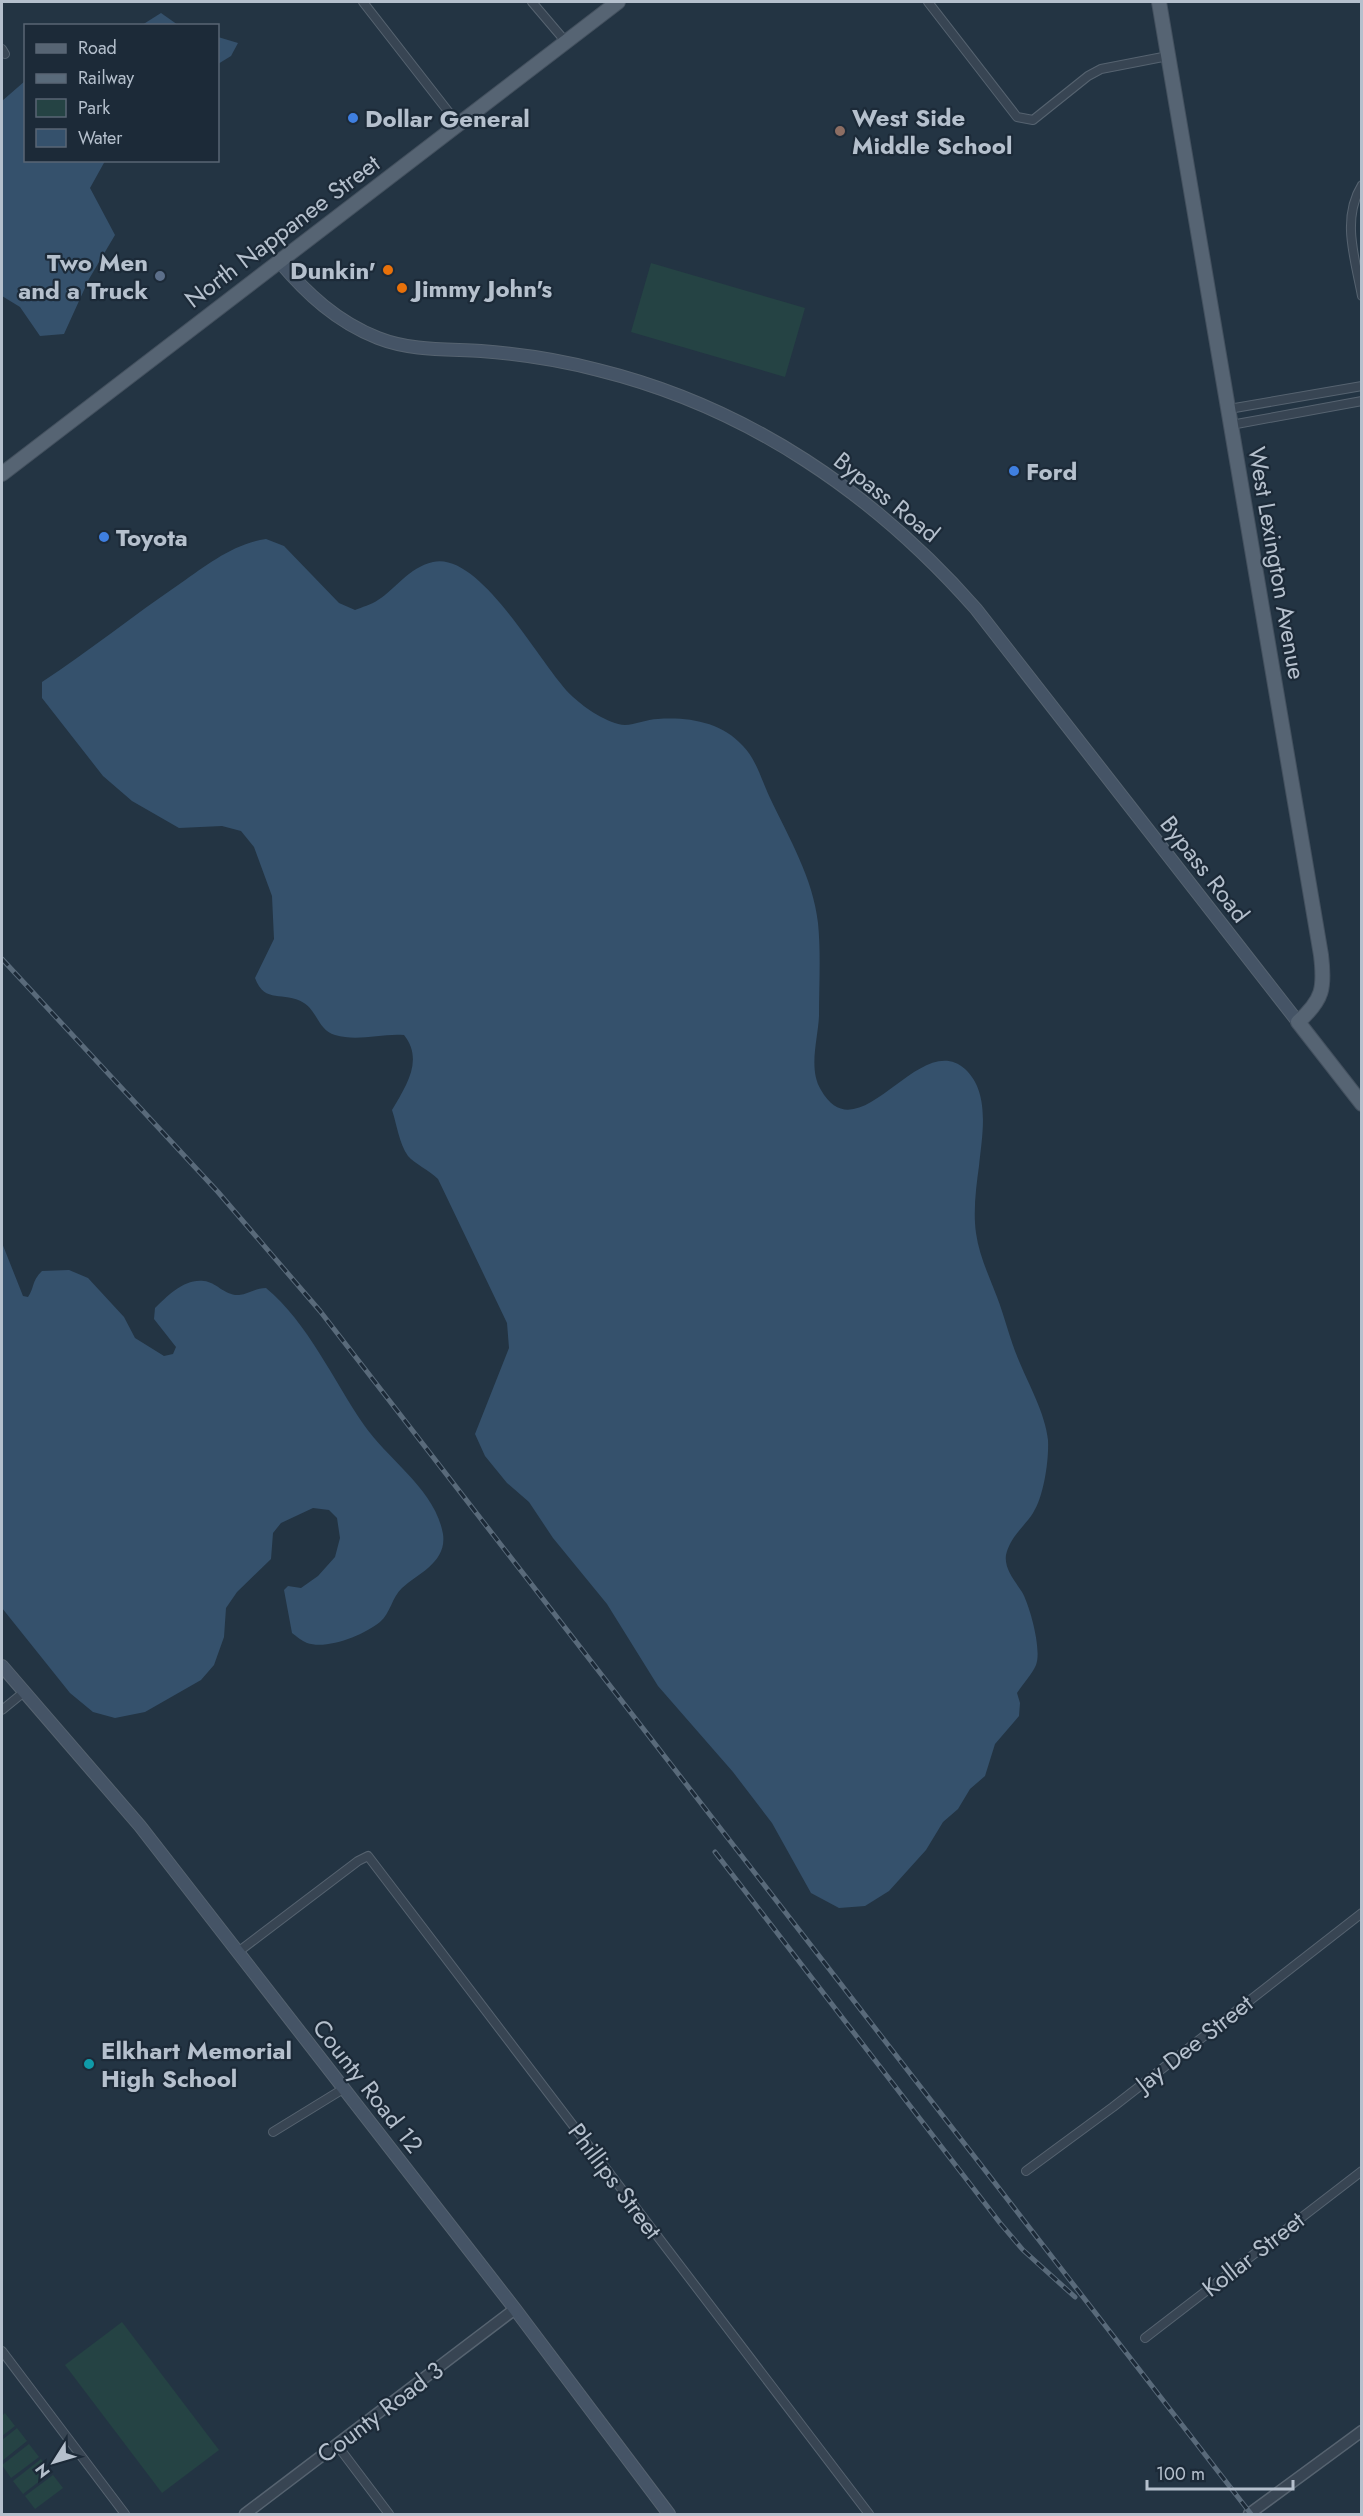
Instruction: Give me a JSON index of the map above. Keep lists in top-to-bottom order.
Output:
{
  "streets": {
    "main road": [
      "North Nappanee Street",
      "Bypass Road",
      "West Lexington Avenue",
      "County Road 12"
    ],
    "street": [
      "Jay Dee Street",
      "Phillips Street",
      "Kollar Street",
      "County Road 3"
    ]
  },
  "crossings": [
    ["North Nappanee Street", "Bypass Road"],
    ["Bypass Road", "West Lexington Avenue"],
    ["County Road 12", "Phillips Street"],
    ["County Road 12", "County Road 3"]
  ],
  "places": [
    "Dollar General",
    "West Side Middle School",
    "Dunkin'",
    "Two Men and a Truck",
    "Jimmy John's",
    "Ford",
    "Toyota",
    "Elkhart Memorial High School"
  ],
  "legend": [
    "Road",
    "Railway",
    "Park",
    "Water"
  ],
  "scale_bar": "100 m",
  "north": "bottom left"
}
